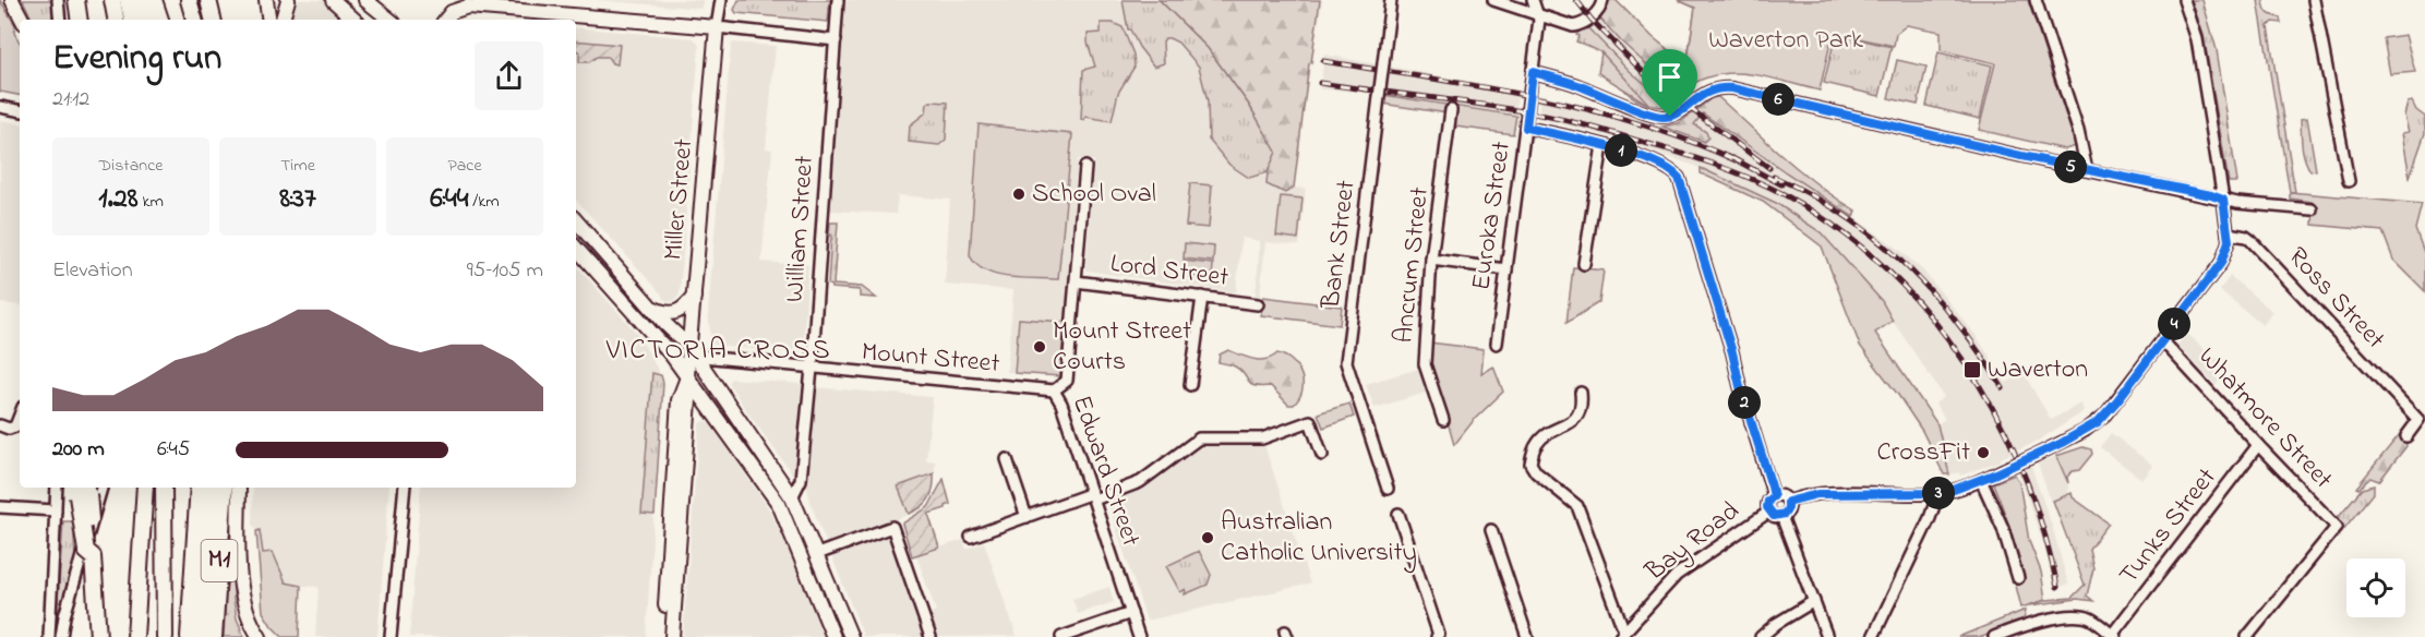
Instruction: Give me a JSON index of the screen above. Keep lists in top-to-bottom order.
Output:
{
  "streets": {
    "highway": ["M1"],
    "main road": ["Miller Street"],
    "street": [
      "Euroka Street",
      "William Street",
      "Bank Street",
      "Ancrum Street",
      "Lord Street",
      "Ross Street",
      "Mount Street",
      "Whatmore Street",
      "Edward Street",
      "Tunks Street",
      "Bay Road"
    ]
  },
  "crossings": [
    ["Miller Street", "Mount Street"],
    ["William Street", "Mount Street"],
    ["Lord Street", "Edward Street"],
    ["Mount Street", "Edward Street"],
    ["Whatmore Street", "Tunks Street"]
  ],
  "districts": ["VICTORIA CROSS"],
  "parks": ["Waverton Park"],
  "places": {
    "other": [
      "School Oval",
      "Mount Street Courts",
      "CrossFit",
      "Australian Catholic University"
    ],
    "transit": ["Waverton"]
  },
  "page": {
    "heading": ["Evening run", "21:12"],
    "pins": [
      "6",
      "1",
      "5",
      "4",
      "2",
      "3"
    ],
    "stats": [
      ["Distance", "1.28 km"],
      ["Time", "8:37"],
      ["Pace", "6:44 /km"]
    ],
    "chart": ["Elevation", "95–105 m"],
    "list": [
      {
        "name": "200 m",
        "note": "6:45"
      }
    ]
  }
}
